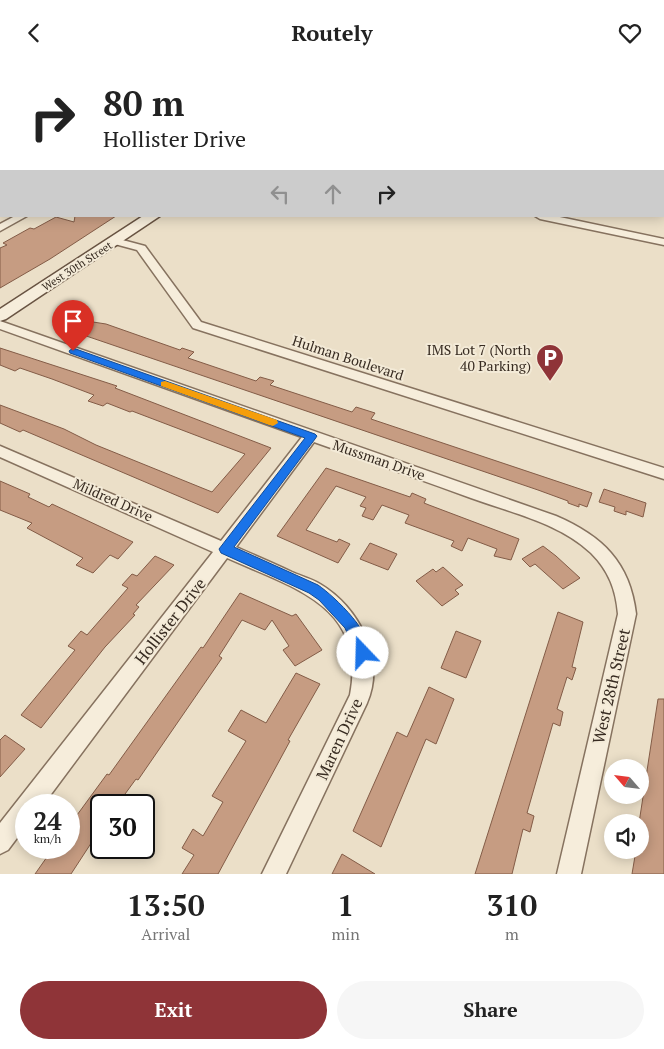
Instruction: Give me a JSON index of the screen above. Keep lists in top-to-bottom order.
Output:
{
  "streets": {
    "main road": ["West 30th Street"],
    "street": [
      "Hulman Boulevard",
      "Mussman Drive",
      "Mildred Drive",
      "Hollister Drive",
      "West 28th Street",
      "Maren Drive"
    ]
  },
  "crossings": [
    ["West 30th Street", "Hulman Boulevard"],
    ["Mussman Drive", "Hollister Drive"],
    ["Mussman Drive", "West 28th Street"],
    ["Mildred Drive", "Hollister Drive"],
    ["Mildred Drive", "Maren Drive"],
    ["Hollister Drive", "Maren Drive"]
  ],
  "places": {
    "parking": ["IMS Lot 7 (North 40 Parking)"]
  },
  "north": "top left",
  "page": {
    "header": "Routely",
    "turn": ["80 m", "Hollister Drive"],
    "speed": "24 km/h",
    "limit": "30",
    "eta": [
      "13:50",
      "Arrival",
      "1",
      "min",
      "310",
      "m"
    ],
    "buttons": ["Exit", "Share"]
  }
}
